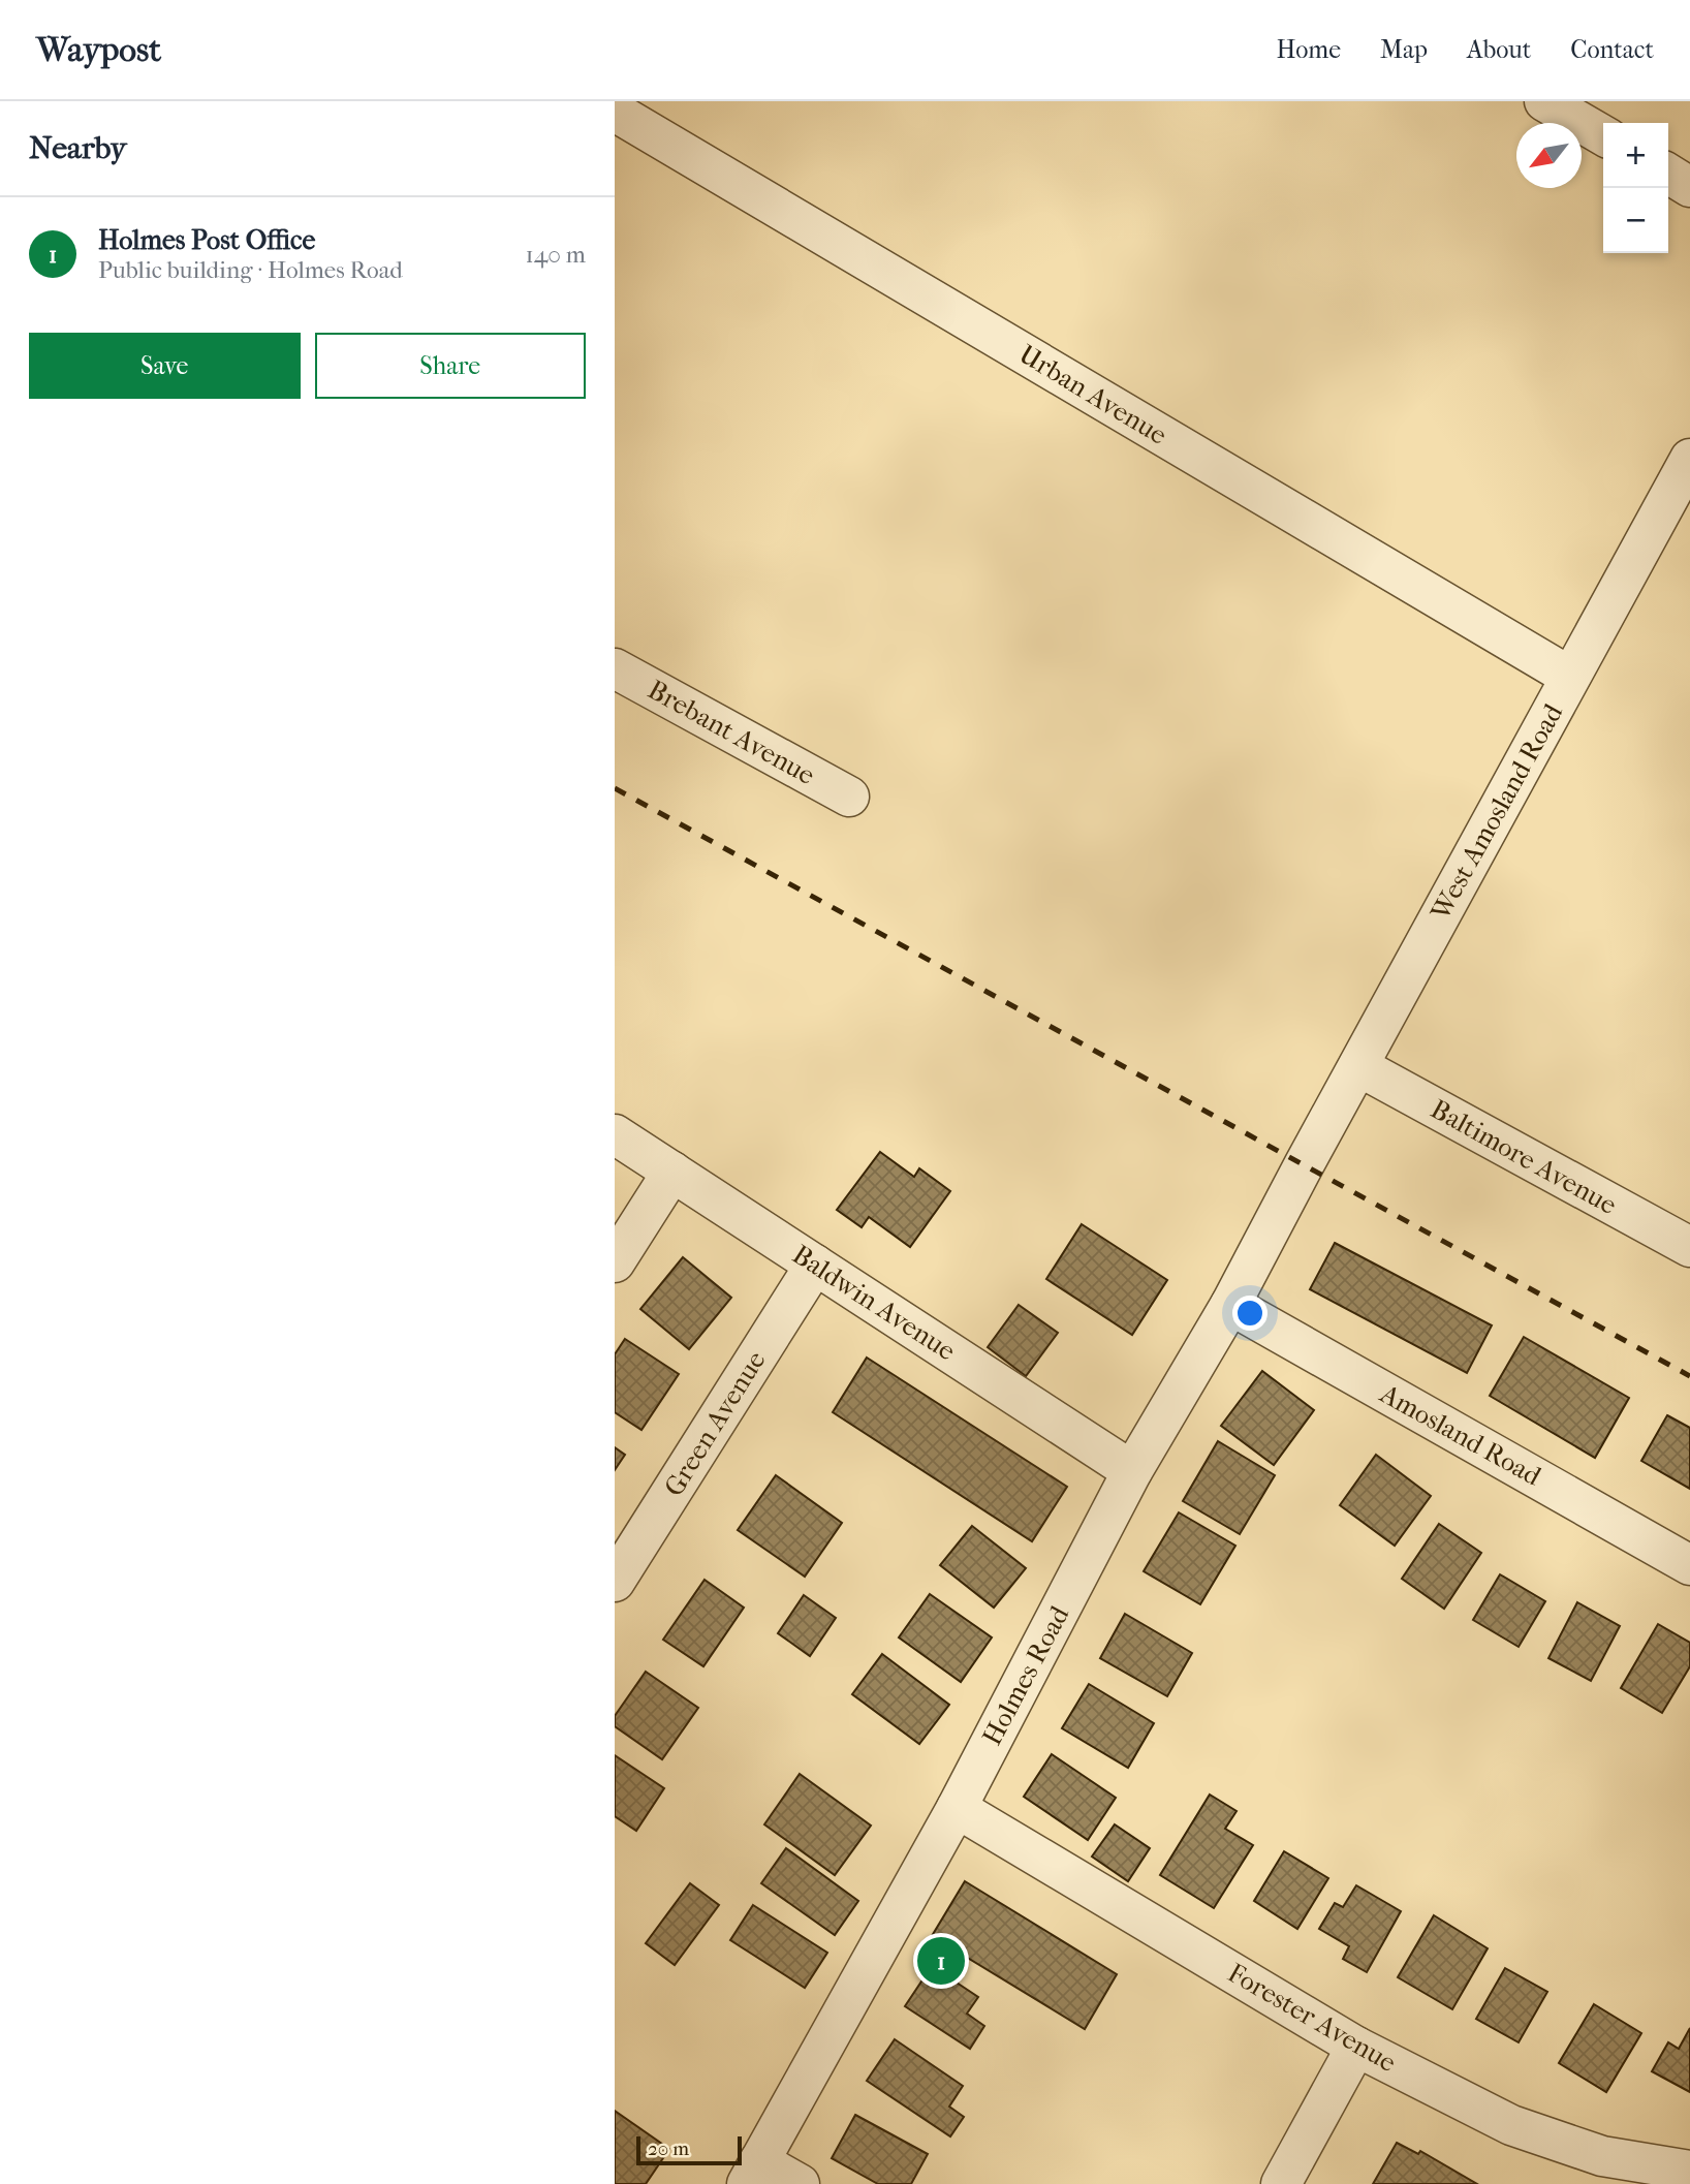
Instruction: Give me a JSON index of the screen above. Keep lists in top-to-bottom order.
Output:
{
  "streets": {
    "street": [
      "Urban Avenue",
      "Brebant Avenue",
      "West Amosland Road",
      "Baltimore Avenue",
      "Baldwin Avenue",
      "Green Avenue",
      "Amosland Road",
      "Holmes Road",
      "Forester Avenue"
    ]
  },
  "crossings": [
    ["Urban Avenue", "West Amosland Road"],
    ["West Amosland Road", "Baltimore Avenue"],
    ["West Amosland Road", "Holmes Road"],
    ["Baldwin Avenue", "Green Avenue"],
    ["Baldwin Avenue", "Holmes Road"],
    ["Amosland Road", "Holmes Road"],
    ["Holmes Road", "Forester Avenue"]
  ],
  "scale_bar": "20 m",
  "north": "bottom left",
  "page": {
    "header": "Waypost",
    "nav": [
      "Home",
      "Map",
      "About",
      "Contact"
    ],
    "heading": "Nearby",
    "map_buttons": ["+", "−"],
    "list": [
      {
        "mark": "1",
        "name": "Holmes Post Office",
        "note": "Public building · Holmes Road",
        "value": "140 m"
      }
    ],
    "buttons": ["Save", "Share"],
    "pins": "1",
    "scale": "20 m"
  }
}
